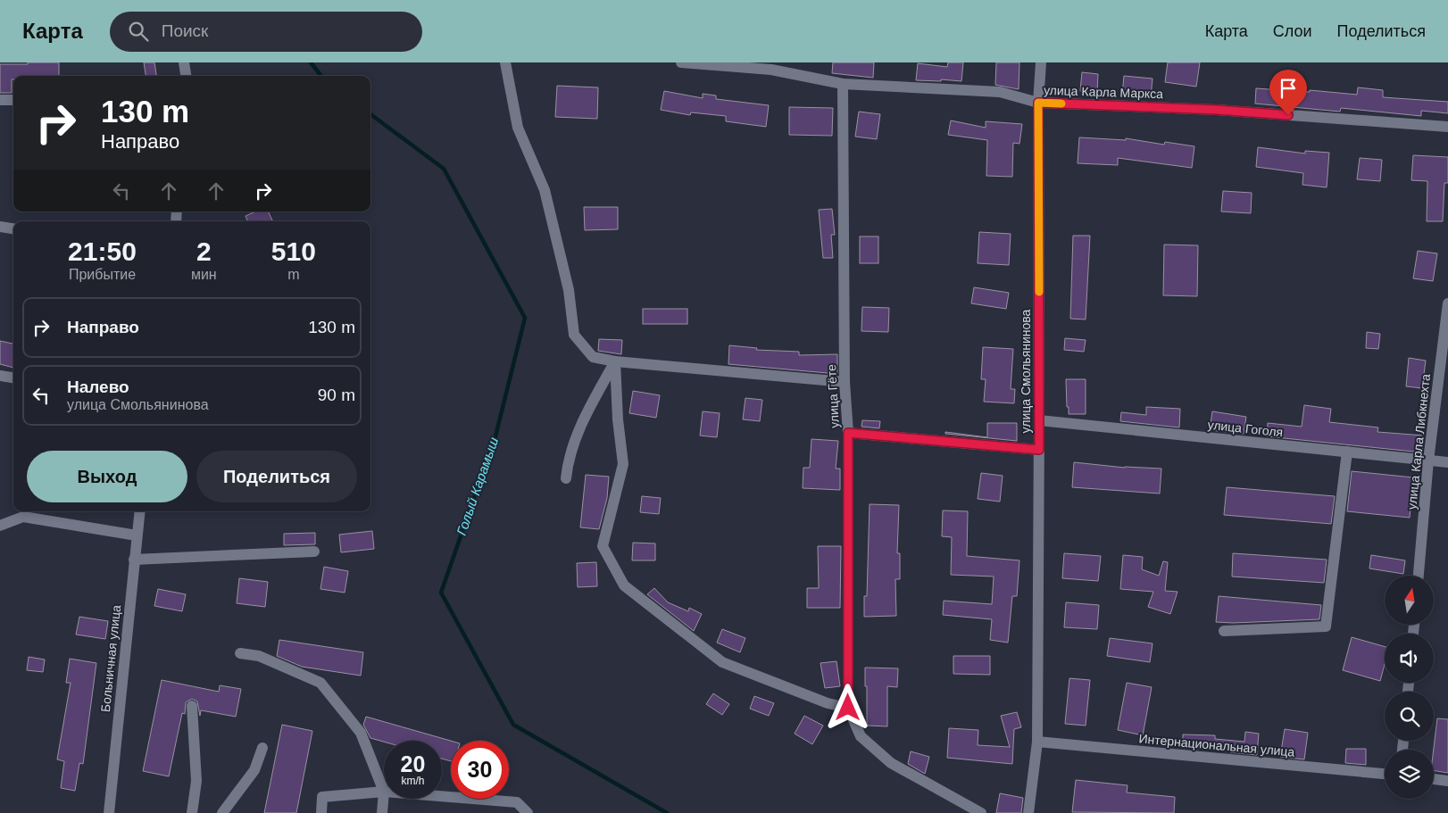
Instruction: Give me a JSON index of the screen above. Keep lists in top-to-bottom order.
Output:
{
  "streets": {
    "street": [
      "улица Карла Маркса",
      "улица Смольянинова",
      "улица Гёте",
      "улица Гоголя",
      "улица Карла Либкнехта",
      "Больничная улица",
      "Интернациональная улица"
    ]
  },
  "crossings": [
    ["улица Карла Маркса", "улица Смольянинова"],
    ["улица Карла Маркса", "улица Гёте"],
    ["улица Смольянинова", "улица Гоголя"],
    ["улица Смольянинова", "Интернациональная улица"],
    ["улица Гоголя", "улица Карла Либкнехта"]
  ],
  "water": ["Голый Карамыш"],
  "north": "top",
  "page": {
    "header": "Карта",
    "search": "Поиск",
    "nav": ["Карта", "Слои", "Поделиться"],
    "turn": ["130 m", "Направо"],
    "eta": [
      "21:50",
      "Прибытие",
      "2",
      "мин",
      "510",
      "m"
    ],
    "list": [
      {
        "name": "Направо",
        "value": "130 m"
      },
      {
        "name": "Налево",
        "note": "улица Смольянинова",
        "value": "90 m"
      }
    ],
    "buttons": ["Выход", "Поделиться"],
    "speed": "20 km/h",
    "limit": "30"
  }
}
